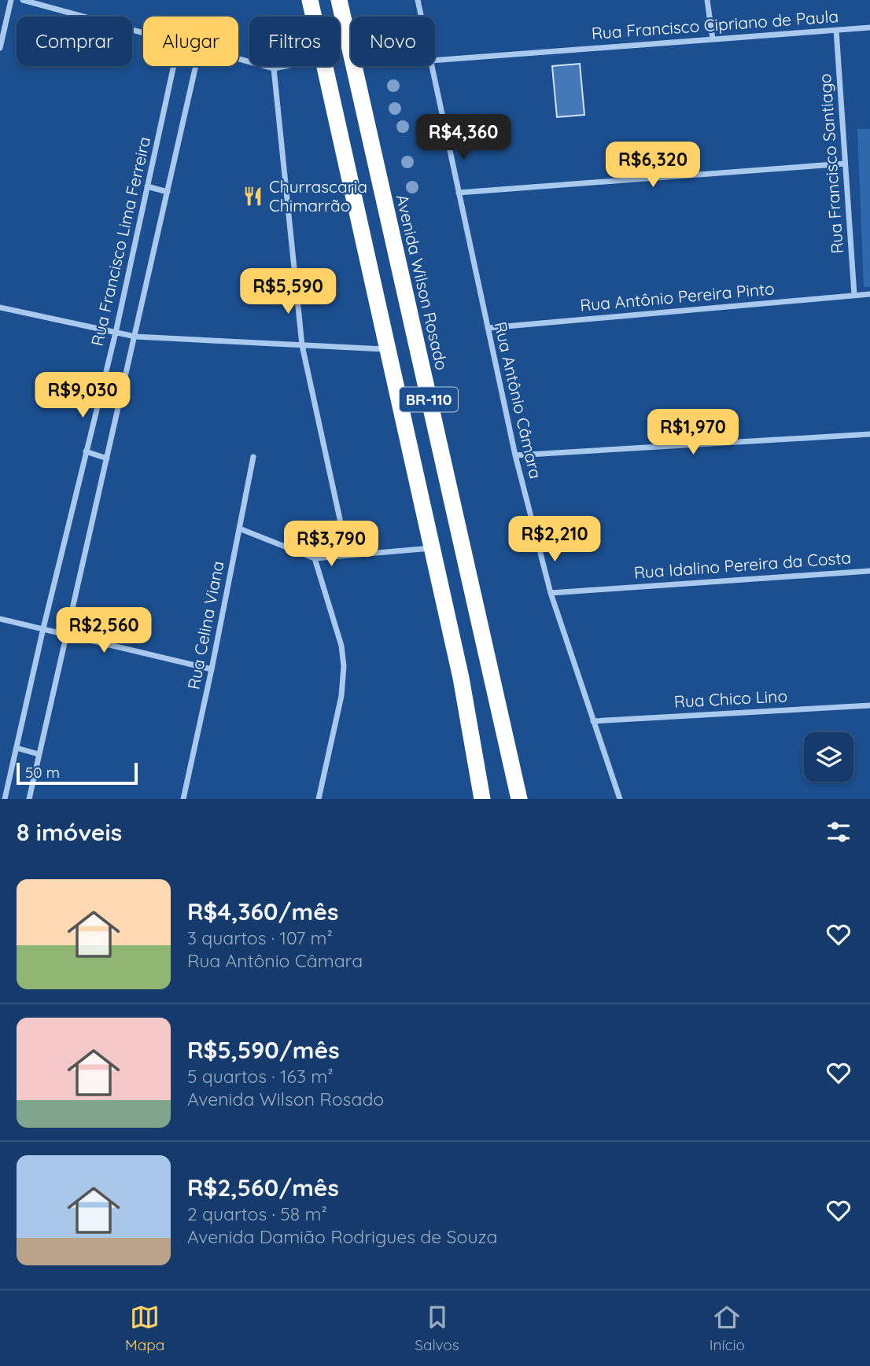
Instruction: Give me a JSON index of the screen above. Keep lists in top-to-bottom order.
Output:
{
  "streets": {
    "highway": ["Avenida Wilson Rosado", "BR-110"],
    "street": [
      "Rua Francisco Cipriano de Paula",
      "Rua Francisco Santiago",
      "Rua Francisco Lima Ferreira",
      "Rua Antônio Pereira Pinto",
      "Rua Antônio Câmara",
      "Rua Idalino Pereira da Costa",
      "Rua Celina Viana",
      "Rua Chico Lino"
    ]
  },
  "crossings": [
    ["Rua Francisco Cipriano de Paula", "Rua Francisco Santiago"],
    ["Rua Francisco Santiago", "Rua Antônio Pereira Pinto"],
    ["Rua Antônio Pereira Pinto", "Rua Antônio Câmara"],
    ["Rua Antônio Câmara", "Rua Idalino Pereira da Costa"],
    ["Rua Antônio Câmara", "Rua Chico Lino"]
  ],
  "places": {
    "restaurant": ["Churrascaria Chimarrão"]
  },
  "scale_bar": "50 m",
  "page": {
    "chip": [
      "Comprar",
      "Alugar",
      "Filtros",
      "Novo"
    ],
    "price": [
      "R$4,360",
      "R$6,320",
      "R$5,590",
      "R$9,030",
      "R$1,970",
      "R$2,210",
      "R$3,790",
      "R$2,560"
    ],
    "scale": "50 m",
    "heading": "8 imóveis",
    "list": [
      {
        "name": "R$4,360/mês",
        "note": "3 quartos · 107 m² · Rua Antônio Câmara"
      },
      {
        "name": "R$5,590/mês",
        "note": "5 quartos · 163 m² · Avenida Wilson Rosado"
      },
      {
        "name": "R$2,560/mês",
        "note": "2 quartos · 58 m² · Avenida Damião Rodrigues de Souza"
      }
    ],
    "tabs": ["Mapa", "Salvos", "Início"]
  }
}
